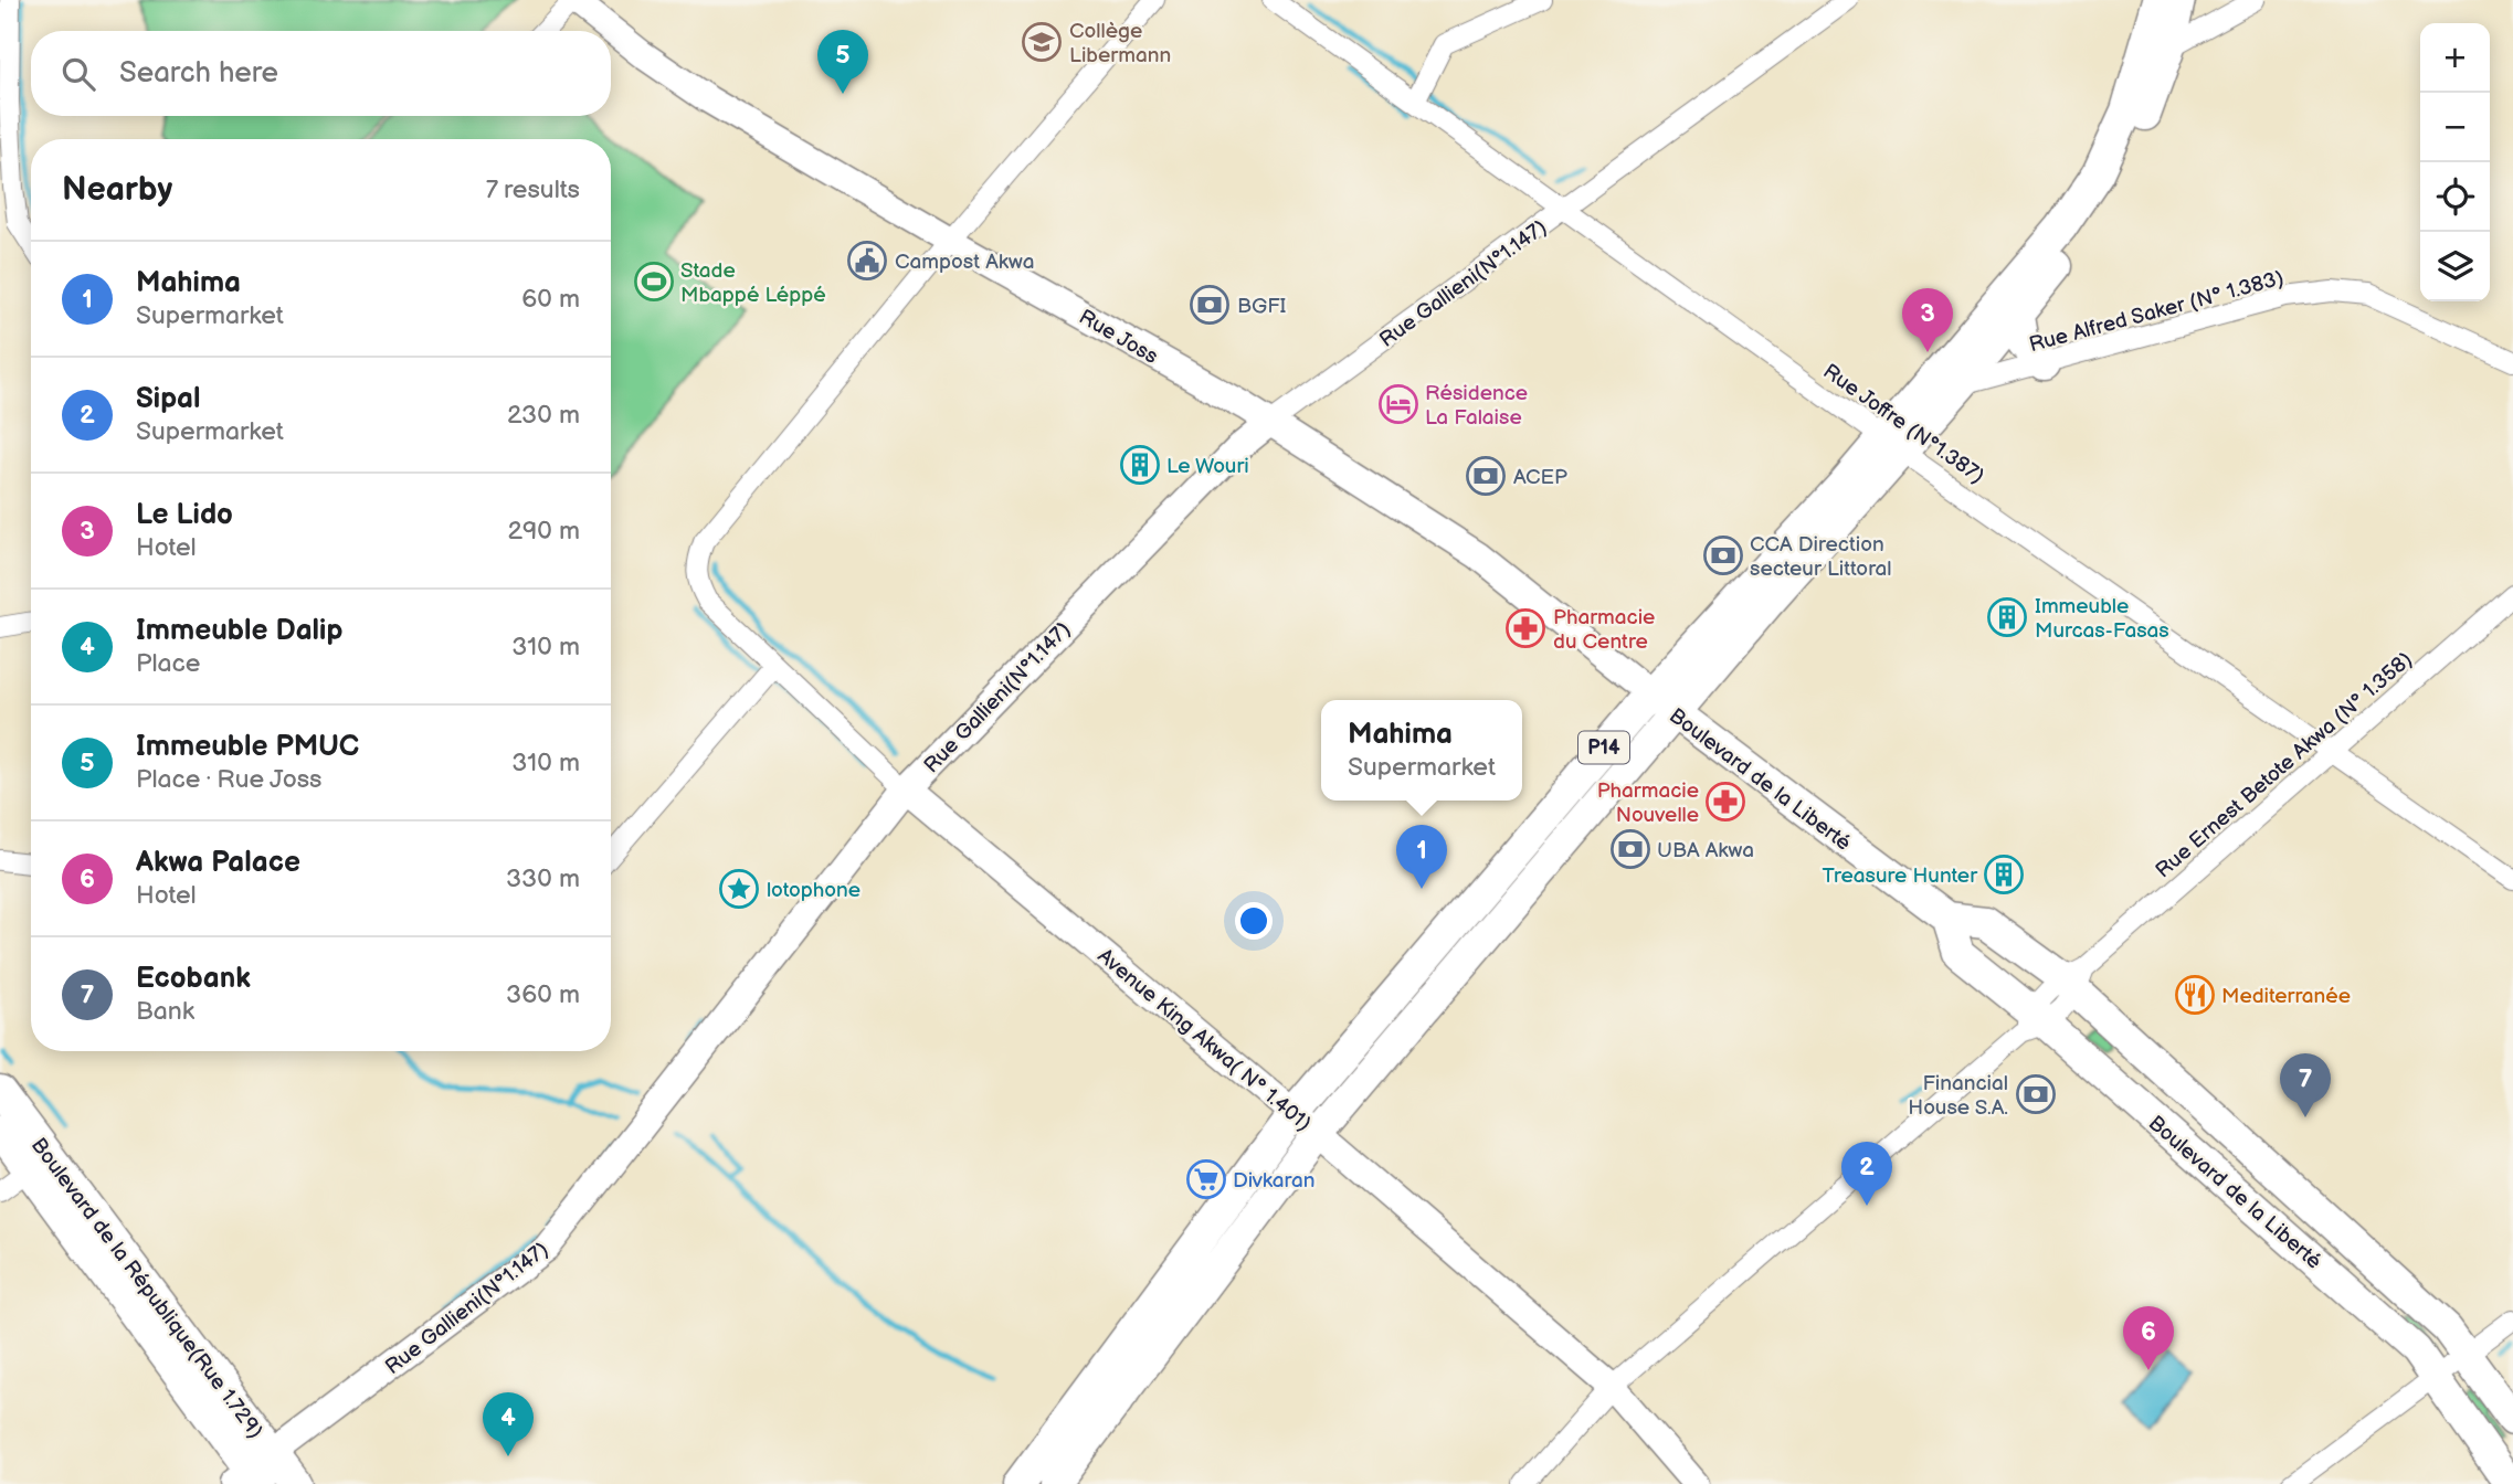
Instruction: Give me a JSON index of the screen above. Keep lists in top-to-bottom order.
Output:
{
  "streets": {
    "main road": [
      "Rue Gallieni(N°1.147)",
      "Rue Joss",
      "P14",
      "Boulevard de la Liberté",
      "Avenue King Akwa( N° 1.401)",
      "Boulevard de la République(Rue 1.729)"
    ],
    "street": ["Rue Alfred Saker (N° 1.383)", "Rue Joffre (N°1.387)", "Rue Ernest Betote Akwa (N° 1.358)"]
  },
  "crossings": [
    ["Rue Gallieni(N°1.147)", "Rue Joss"],
    ["Rue Gallieni(N°1.147)", "Rue Joffre (N°1.387)"],
    ["Rue Gallieni(N°1.147)", "Avenue King Akwa( N° 1.401)"],
    ["Rue Gallieni(N°1.147)", "Boulevard de la République(Rue 1.729)"],
    ["Rue Alfred Saker (N° 1.383)", "P14"],
    ["Rue Joss", "P14"],
    ["Rue Joss", "Boulevard de la Liberté"],
    ["Rue Joss", "Avenue King Akwa( N° 1.401)"],
    ["Rue Joffre (N°1.387)", "P14"],
    ["Rue Joffre (N°1.387)", "Rue Ernest Betote Akwa (N° 1.358)"],
    ["P14", "Boulevard de la Liberté"],
    ["P14", "Avenue King Akwa( N° 1.401)"],
    ["Rue Ernest Betote Akwa (N° 1.358)", "Boulevard de la Liberté"],
    ["Rue Ernest Betote Akwa (N° 1.358)", "Avenue King Akwa( N° 1.401)"]
  ],
  "places": {
    "school or university": ["Collège Libermann"],
    "public building": ["Campost Akwa"],
    "sports": ["Stade Mbappé Léppé"],
    "bank": [
      "BGFI",
      "ACEP",
      "CCA Direction secteur Littoral",
      "UBA Akwa",
      "Financial House S.A."
    ],
    "hotel": ["Résidence La Falaise"],
    "building": ["Le Wouri", "Immeuble Murcas-Fasas", "Treasure Hunter"],
    "pharmacy": ["Pharmacie du Centre", "Pharmacie Nouvelle"],
    "place": ["lotophone"],
    "restaurant": ["Mediterranée"],
    "supermarket": ["Divkaran"]
  },
  "page": {
    "map_buttons": ["+", "−"],
    "pins": [
      "5",
      "3",
      "1",
      "7",
      "2",
      "6",
      "4"
    ],
    "search": "Search here",
    "heading": ["Nearby", "7 results"],
    "list": [
      {
        "mark": "1",
        "name": "Mahima",
        "note": "Supermarket",
        "value": "60 m"
      },
      {
        "mark": "2",
        "name": "Sipal",
        "note": "Supermarket",
        "value": "230 m"
      },
      {
        "mark": "3",
        "name": "Le Lido",
        "note": "Hotel",
        "value": "290 m"
      },
      {
        "mark": "4",
        "name": "Immeuble Dalip",
        "note": "Place",
        "value": "310 m"
      },
      {
        "mark": "5",
        "name": "Immeuble PMUC",
        "note": "Place · Rue Joss",
        "value": "310 m"
      },
      {
        "mark": "6",
        "name": "Akwa Palace",
        "note": "Hotel",
        "value": "330 m"
      },
      {
        "mark": "7",
        "name": "Ecobank",
        "note": "Bank",
        "value": "360 m"
      }
    ],
    "popup": ["Mahima", "Supermarket"]
  }
}
